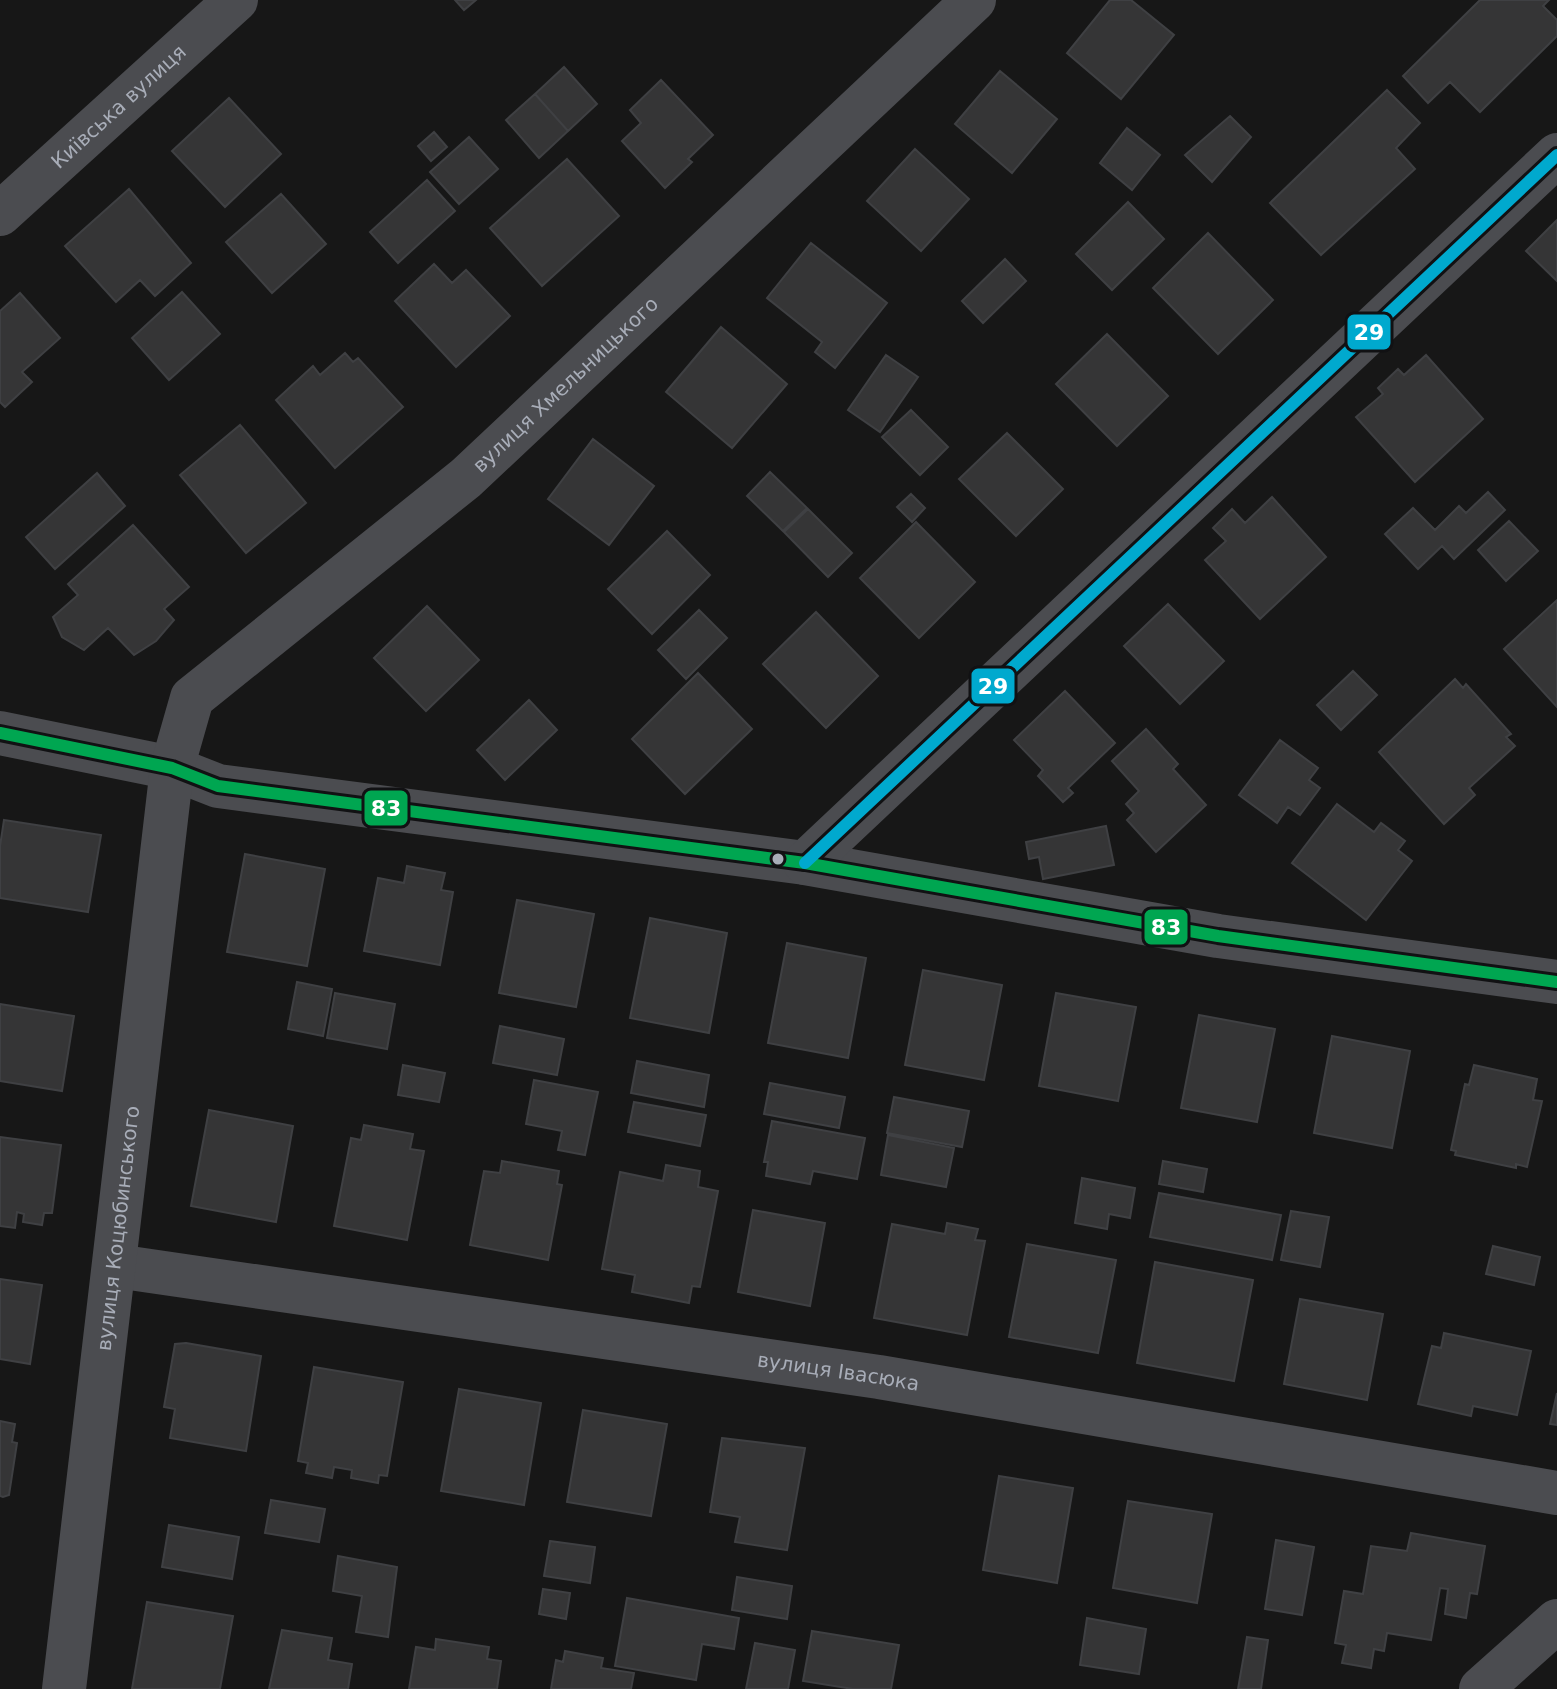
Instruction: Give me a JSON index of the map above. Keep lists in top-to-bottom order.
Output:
{
  "streets": {
    "street": [
      "Київська вулиця",
      "вулиця Хмельницького",
      "вулиця Коцюбинського",
      "вулиця Івасюка"
    ]
  },
  "crossings": [
    ["вулиця Хмельницького", "вулиця Коцюбинського"],
    ["вулиця Коцюбинського", "вулиця Івасюка"]
  ],
  "lines": ["transit line 29", "transit line 83"]
}
